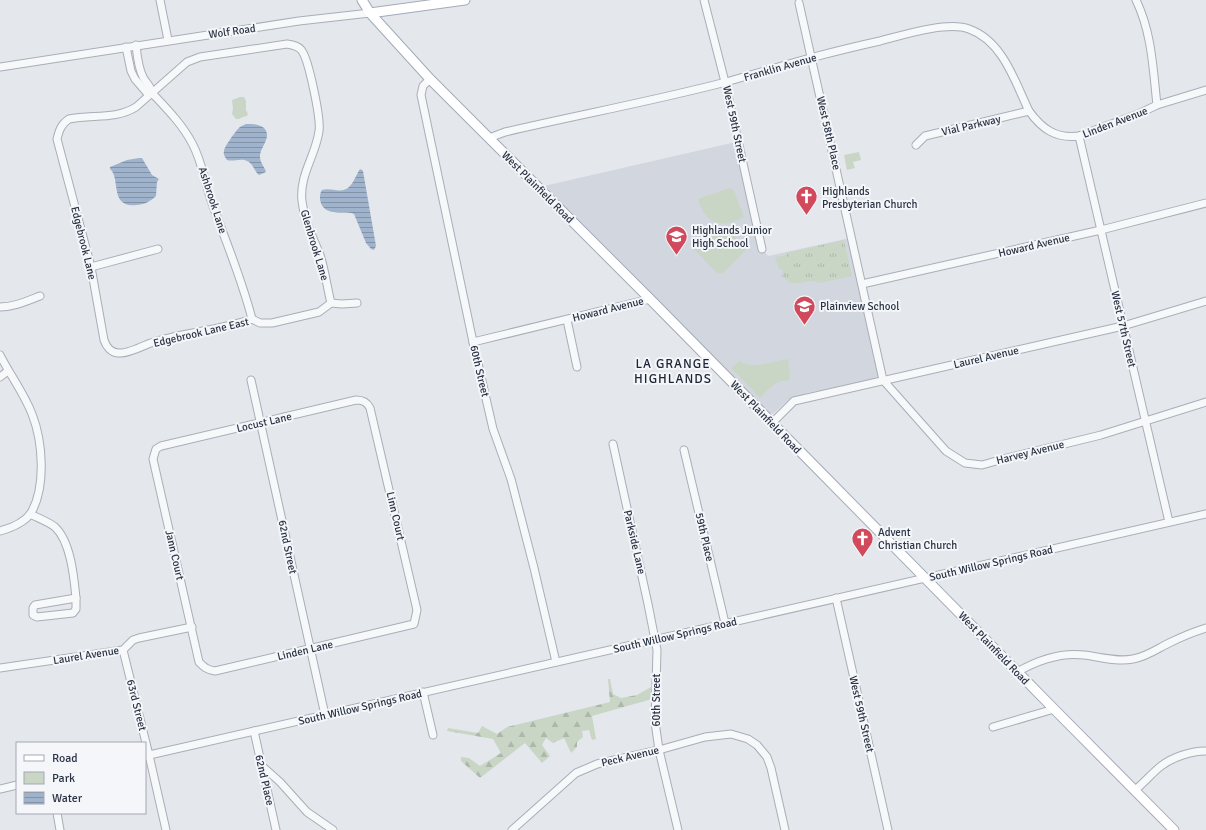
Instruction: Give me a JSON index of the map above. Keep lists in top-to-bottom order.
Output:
{
  "streets": {
    "main road": ["Wolf Road", "West Plainfield Road"],
    "street": [
      "Franklin Avenue",
      "Linden Avenue",
      "West 59th Street",
      "Vial Parkway",
      "West 58th Place",
      "Ashbrook Lane",
      "Edgebrook Lane",
      "Glenbrook Lane",
      "Howard Avenue",
      "West 57th Street",
      "Edgebrook Lane East",
      "Laurel Avenue",
      "60th Street",
      "Locust Lane",
      "Harvey Avenue",
      "Linn Court",
      "59th Place",
      "Parkside Lane",
      "62nd Street",
      "Jann Court",
      "South Willow Springs Road",
      "Linden Lane",
      "63rd Street",
      "Peck Avenue",
      "62nd Place"
    ]
  },
  "crossings": [
    ["Wolf Road", "West Plainfield Road"],
    ["Wolf Road", "Ashbrook Lane"],
    ["Franklin Avenue", "Linden Avenue"],
    ["Franklin Avenue", "West 59th Street"],
    ["Franklin Avenue", "Vial Parkway"],
    ["Franklin Avenue", "West 58th Place"],
    ["Franklin Avenue", "West Plainfield Road"],
    ["Linden Avenue", "Vial Parkway"],
    ["Linden Avenue", "West 57th Street"],
    ["West 59th Street", "South Willow Springs Road"],
    ["West 58th Place", "Howard Avenue"],
    ["West 58th Place", "Laurel Avenue"],
    ["West 58th Place", "Harvey Avenue"],
    ["West Plainfield Road", "Howard Avenue"],
    ["West Plainfield Road", "Laurel Avenue"],
    ["West Plainfield Road", "60th Street"],
    ["West Plainfield Road", "South Willow Springs Road"],
    ["Ashbrook Lane", "Edgebrook Lane"],
    ["Ashbrook Lane", "Glenbrook Lane"],
    ["Ashbrook Lane", "Edgebrook Lane East"],
    ["Edgebrook Lane", "Glenbrook Lane"],
    ["Edgebrook Lane", "Edgebrook Lane East"],
    ["Glenbrook Lane", "Edgebrook Lane East"],
    ["Howard Avenue", "West 57th Street"],
    ["Howard Avenue", "60th Street"],
    ["West 57th Street", "Laurel Avenue"],
    ["West 57th Street", "Harvey Avenue"],
    ["West 57th Street", "South Willow Springs Road"],
    ["Laurel Avenue", "Harvey Avenue"],
    ["Laurel Avenue", "Jann Court"],
    ["Laurel Avenue", "63rd Street"],
    ["60th Street", "Parkside Lane"],
    ["60th Street", "South Willow Springs Road"],
    ["60th Street", "Peck Avenue"],
    ["Locust Lane", "Linn Court"],
    ["Locust Lane", "62nd Street"],
    ["Locust Lane", "Jann Court"],
    ["Linn Court", "Linden Lane"],
    ["59th Place", "South Willow Springs Road"],
    ["Parkside Lane", "South Willow Springs Road"],
    ["62nd Street", "South Willow Springs Road"],
    ["62nd Street", "Linden Lane"],
    ["Jann Court", "Linden Lane"],
    ["South Willow Springs Road", "63rd Street"],
    ["South Willow Springs Road", "62nd Place"]
  ],
  "districts": ["LA GRANGE HIGHLANDS"],
  "places": {
    "church": ["Highlands Presbyterian Church", "Advent Christian Church"],
    "school or university": ["Highlands Junior High School", "Plainview School"]
  },
  "legend": ["Road", "Park", "Water"]
}
